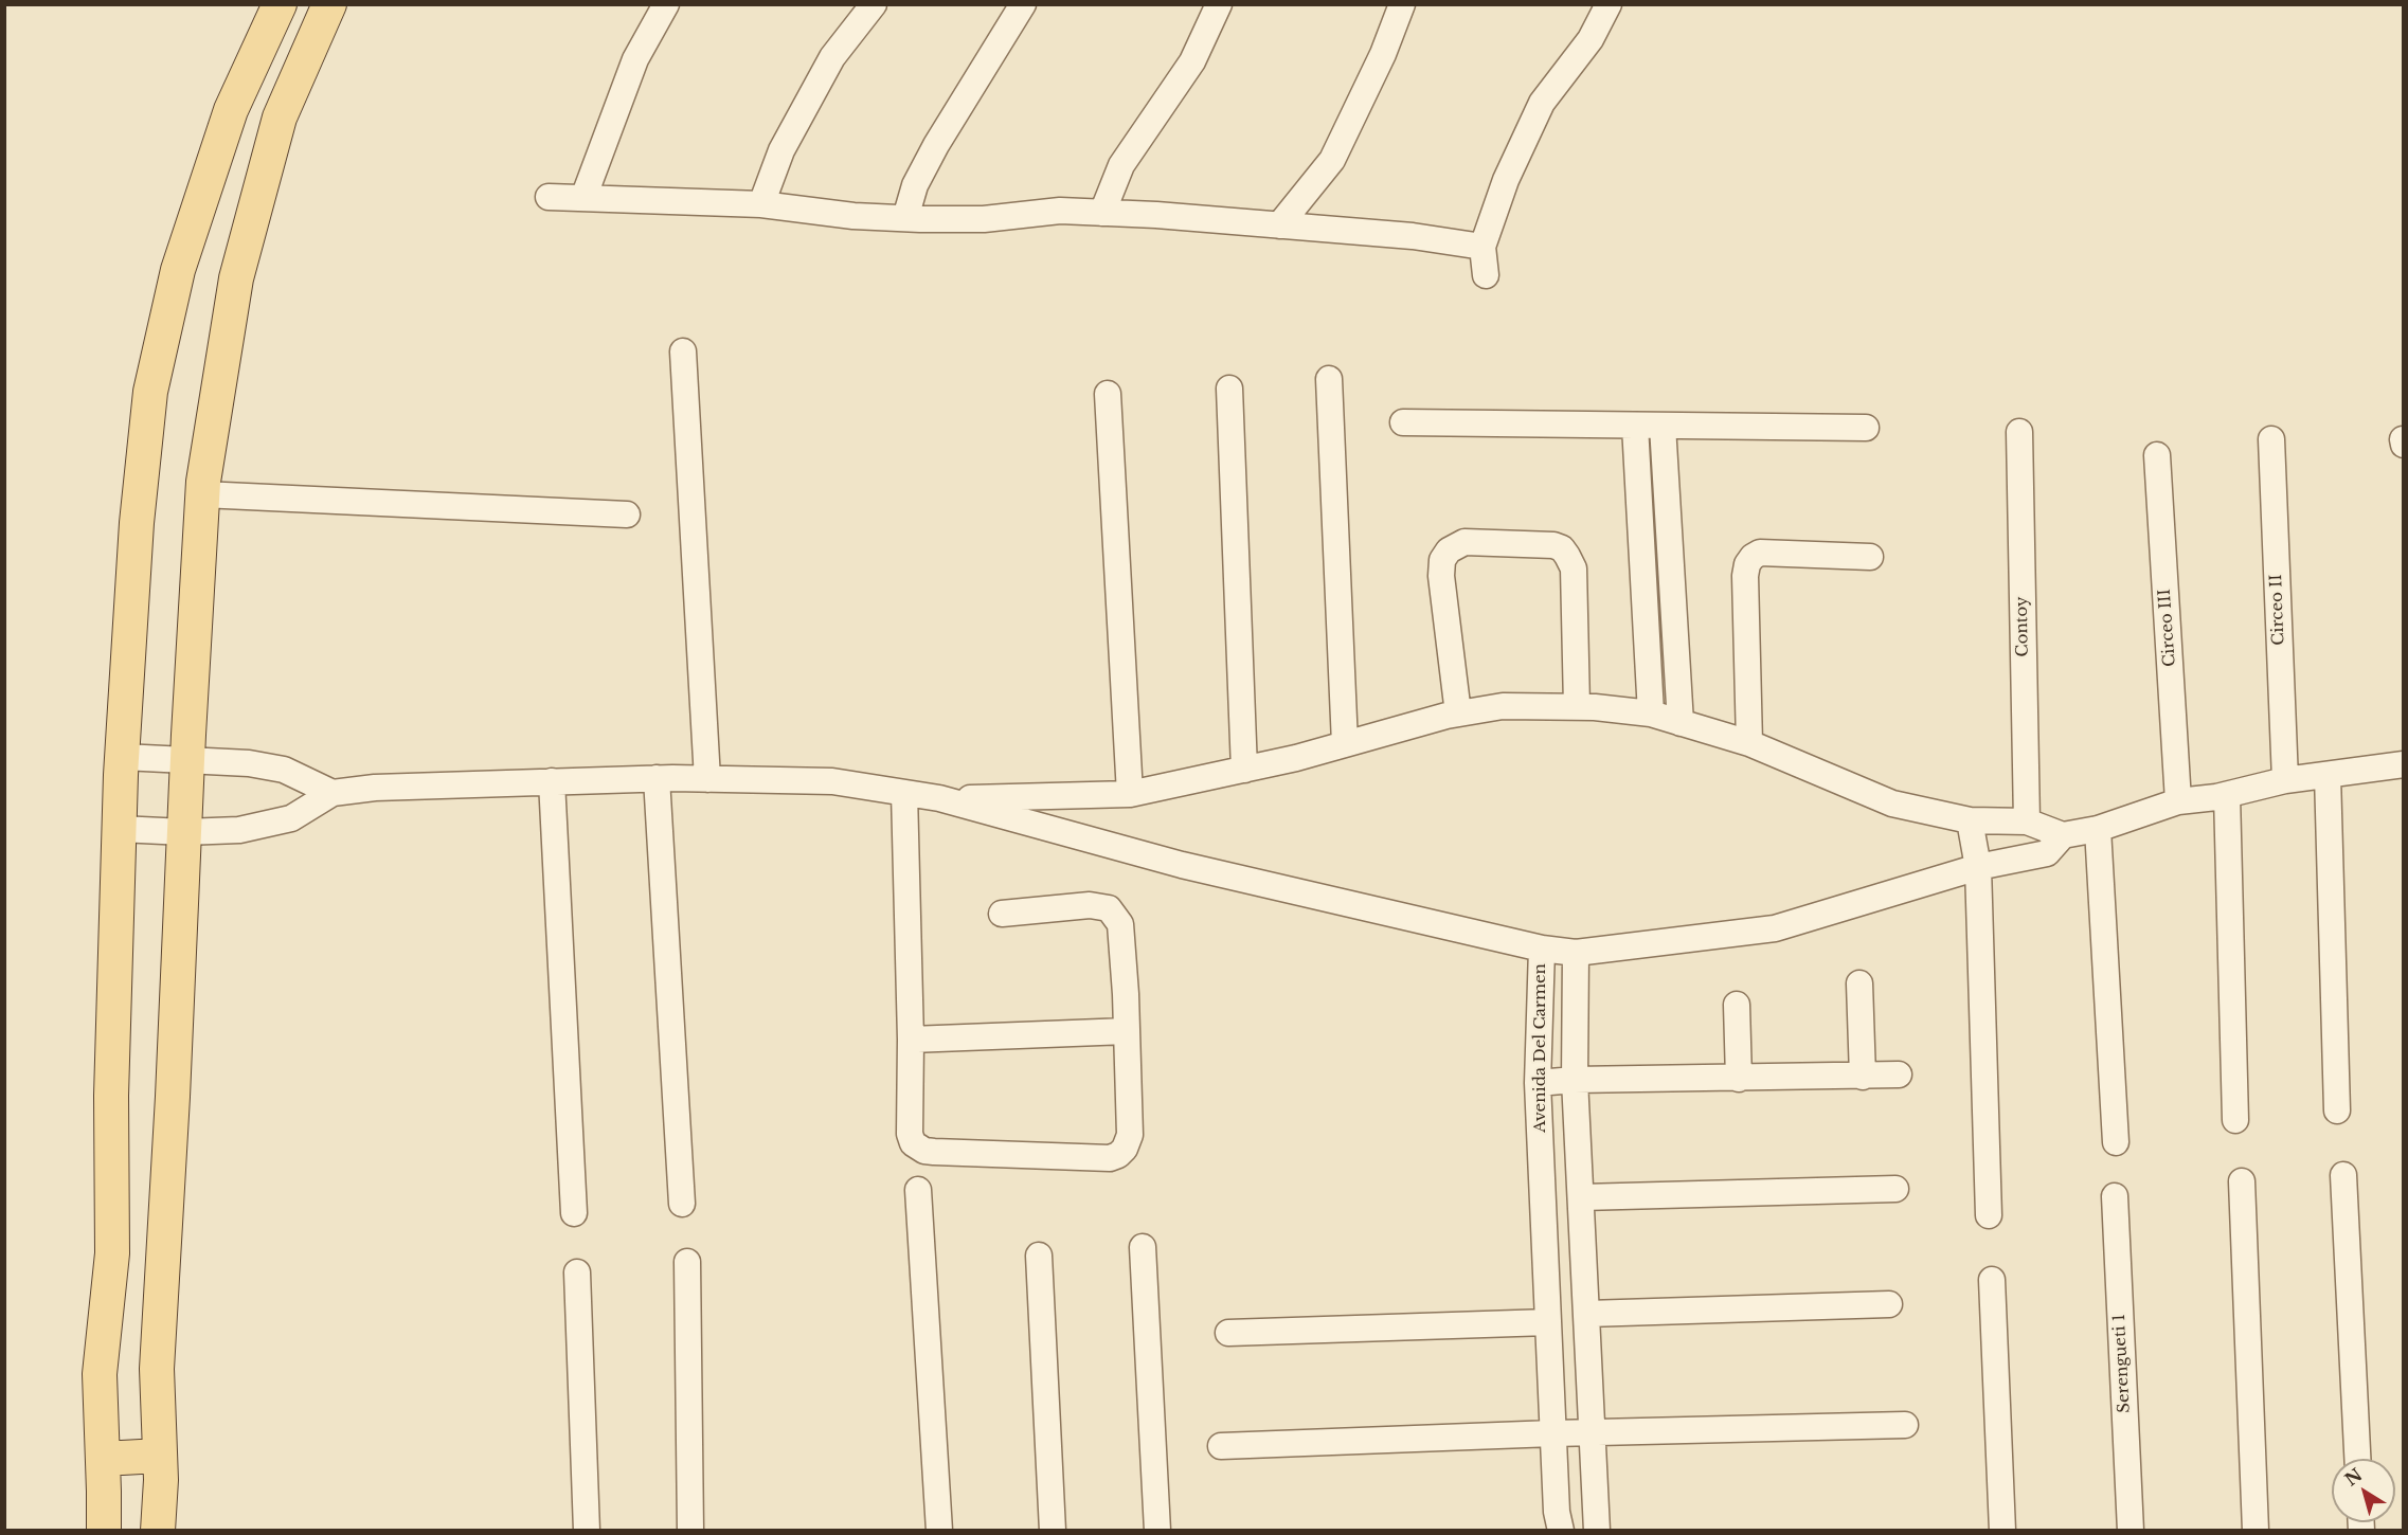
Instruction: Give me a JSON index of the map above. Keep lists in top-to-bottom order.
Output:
{
  "streets": {
    "street": [
      "Circeo II",
      "Contoy",
      "Circeo III",
      "Avenida Del Carmen",
      "Serengueti 1"
    ]
  },
  "north": "top left"
}
